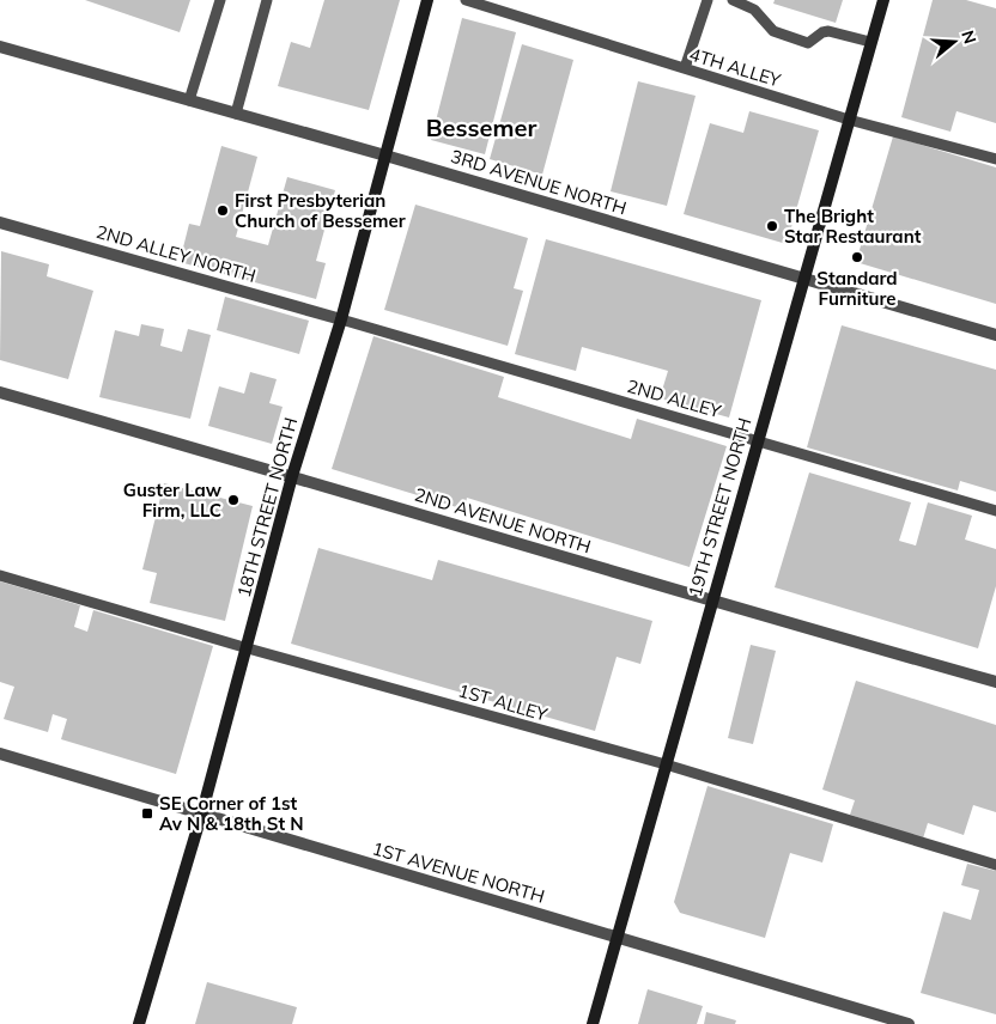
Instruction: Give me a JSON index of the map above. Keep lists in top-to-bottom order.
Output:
{
  "streets": {
    "street": [
      "3RD AVENUE NORTH",
      "2ND ALLEY NORTH",
      "18TH STREET NORTH",
      "19TH STREET NORTH",
      "2ND AVENUE NORTH",
      "1ST AVENUE NORTH"
    ],
    "lane": ["4TH ALLEY", "2ND ALLEY", "1ST ALLEY"]
  },
  "crossings": [
    ["4TH ALLEY", "19TH STREET NORTH"],
    ["3RD AVENUE NORTH", "18TH STREET NORTH"],
    ["3RD AVENUE NORTH", "19TH STREET NORTH"],
    ["2ND ALLEY NORTH", "2ND ALLEY"],
    ["2ND ALLEY NORTH", "18TH STREET NORTH"],
    ["2ND ALLEY", "18TH STREET NORTH"],
    ["2ND ALLEY", "19TH STREET NORTH"],
    ["18TH STREET NORTH", "2ND AVENUE NORTH"],
    ["18TH STREET NORTH", "1ST ALLEY"],
    ["18TH STREET NORTH", "1ST AVENUE NORTH"],
    ["19TH STREET NORTH", "2ND AVENUE NORTH"],
    ["19TH STREET NORTH", "1ST ALLEY"],
    ["19TH STREET NORTH", "1ST AVENUE NORTH"]
  ],
  "districts": ["Bessemer"],
  "places": {
    "other": [
      "First Presbyterian Church of Bessemer",
      "The Bright Star Restaurant",
      "Standard Furniture",
      "Guster Law Firm, LLC"
    ],
    "transit": ["SE Corner of 1st Av N & 18th St N"]
  },
  "north": "right"
}
